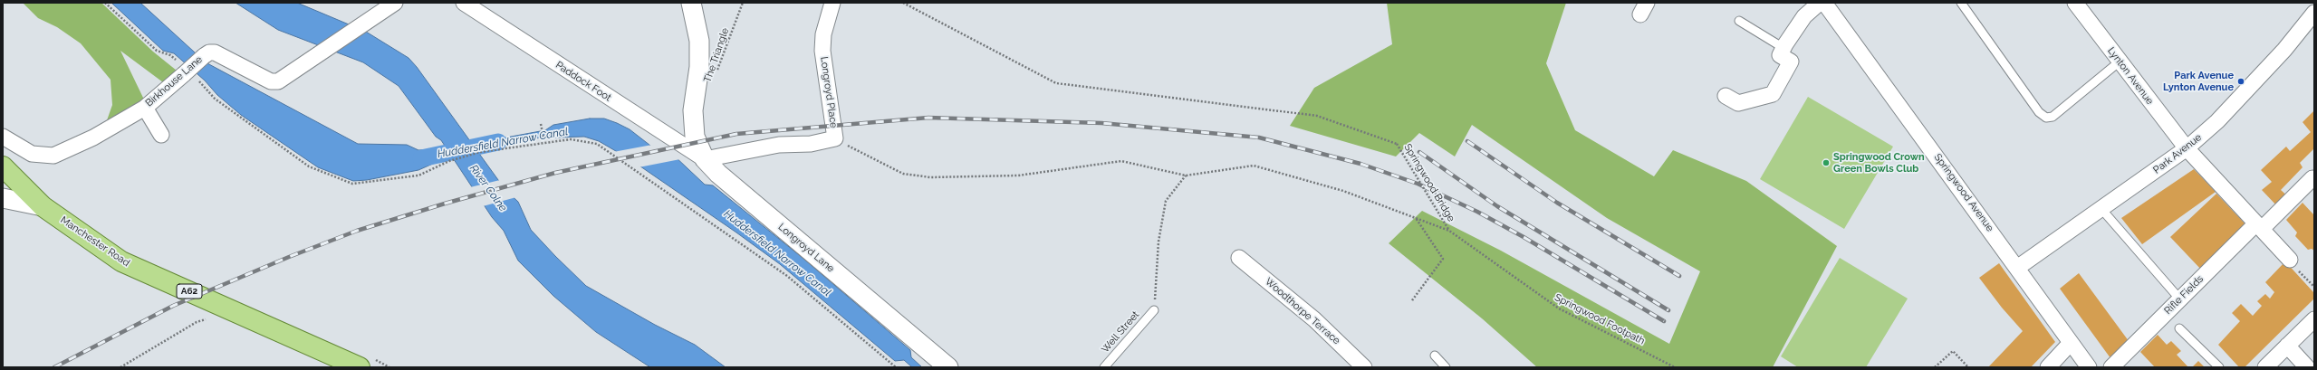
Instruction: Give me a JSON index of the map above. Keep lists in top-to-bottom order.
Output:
{
  "streets": {
    "main road": ["Manchester Road", "A62"],
    "street": [
      "Lynton Avenue",
      "Birkhouse Lane",
      "Paddock Foot",
      "Longroyd Place",
      "Park Avenue",
      "Springwood Avenue",
      "Longroyd Lane",
      "Rifle Fields",
      "Woodthorpe Terrace"
    ],
    "lane": ["Well Street"],
    "path": ["The Triangle", "Springwood Bridge", "Springwood Footpath"]
  },
  "crossings": [
    ["Lynton Avenue", "Park Avenue"],
    ["Paddock Foot", "Longroyd Place"],
    ["Paddock Foot", "Longroyd Lane"],
    ["Longroyd Place", "Longroyd Lane"],
    ["Park Avenue", "Springwood Avenue"],
    ["Springwood Bridge", "Springwood Footpath"]
  ],
  "water": ["Huddersfield Narrow Canal", "River Colne"],
  "places": ["Park Avenue Lynton Avenue", "Springwood Crown Green Bowls Club"]
}
